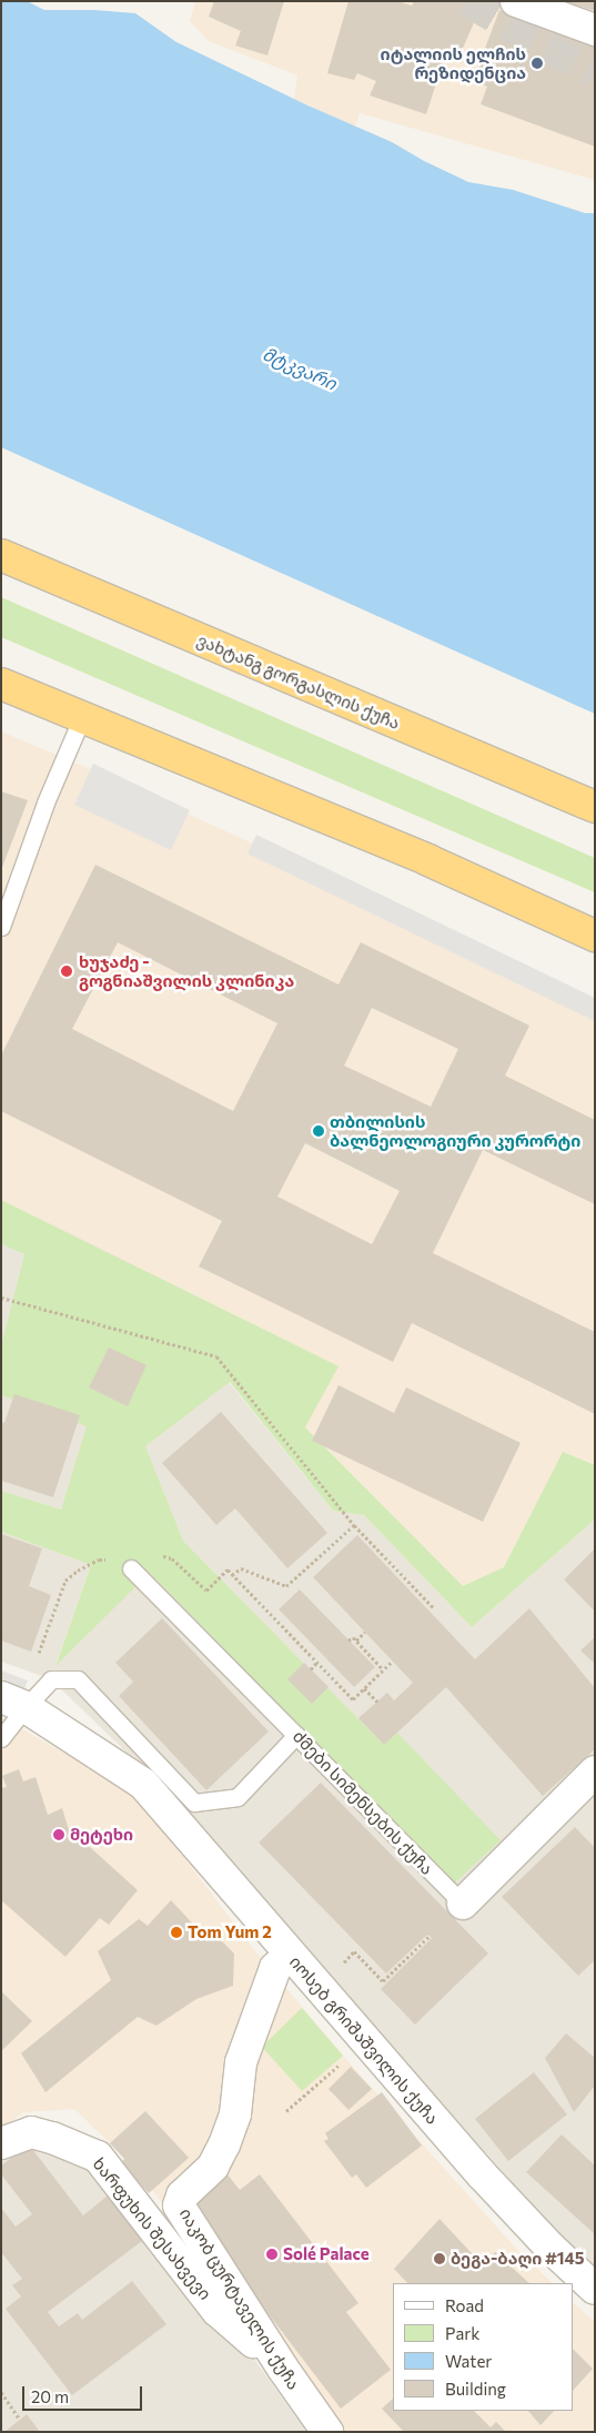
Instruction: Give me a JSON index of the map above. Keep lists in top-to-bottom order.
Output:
{
  "streets": {
    "highway": ["ვახტანგ გორგასლის ქუჩა"],
    "street": [
      "ძმები სიმენსების ქუჩა",
      "იოსებ გრიშაშვილის ქუჩა",
      "ხარფუხის შესახვევი",
      "იაკობ ცურტაველის ქუჩა"
    ]
  },
  "crossings": [
    ["იოსებ გრიშაშვილის ქუჩა", "იაკობ ცურტაველის ქუჩა"],
    ["ხარფუხის შესახვევი", "იაკობ ცურტაველის ქუჩა"]
  ],
  "water": ["მტკვარი"],
  "places": [
    "იტალიის ელჩის რეზიდენცია",
    "ხუჯაძე - გოგნიაშვილის კლინიკა",
    "თბილისის ბალნეოლოგიური კურორტი",
    "მეტეხი",
    "Tom Yum 2",
    "Solé Palace",
    "ბეგა-ბაღი #145"
  ],
  "legend": [
    "Road",
    "Park",
    "Water",
    "Building"
  ],
  "scale_bar": "20 m"
}
